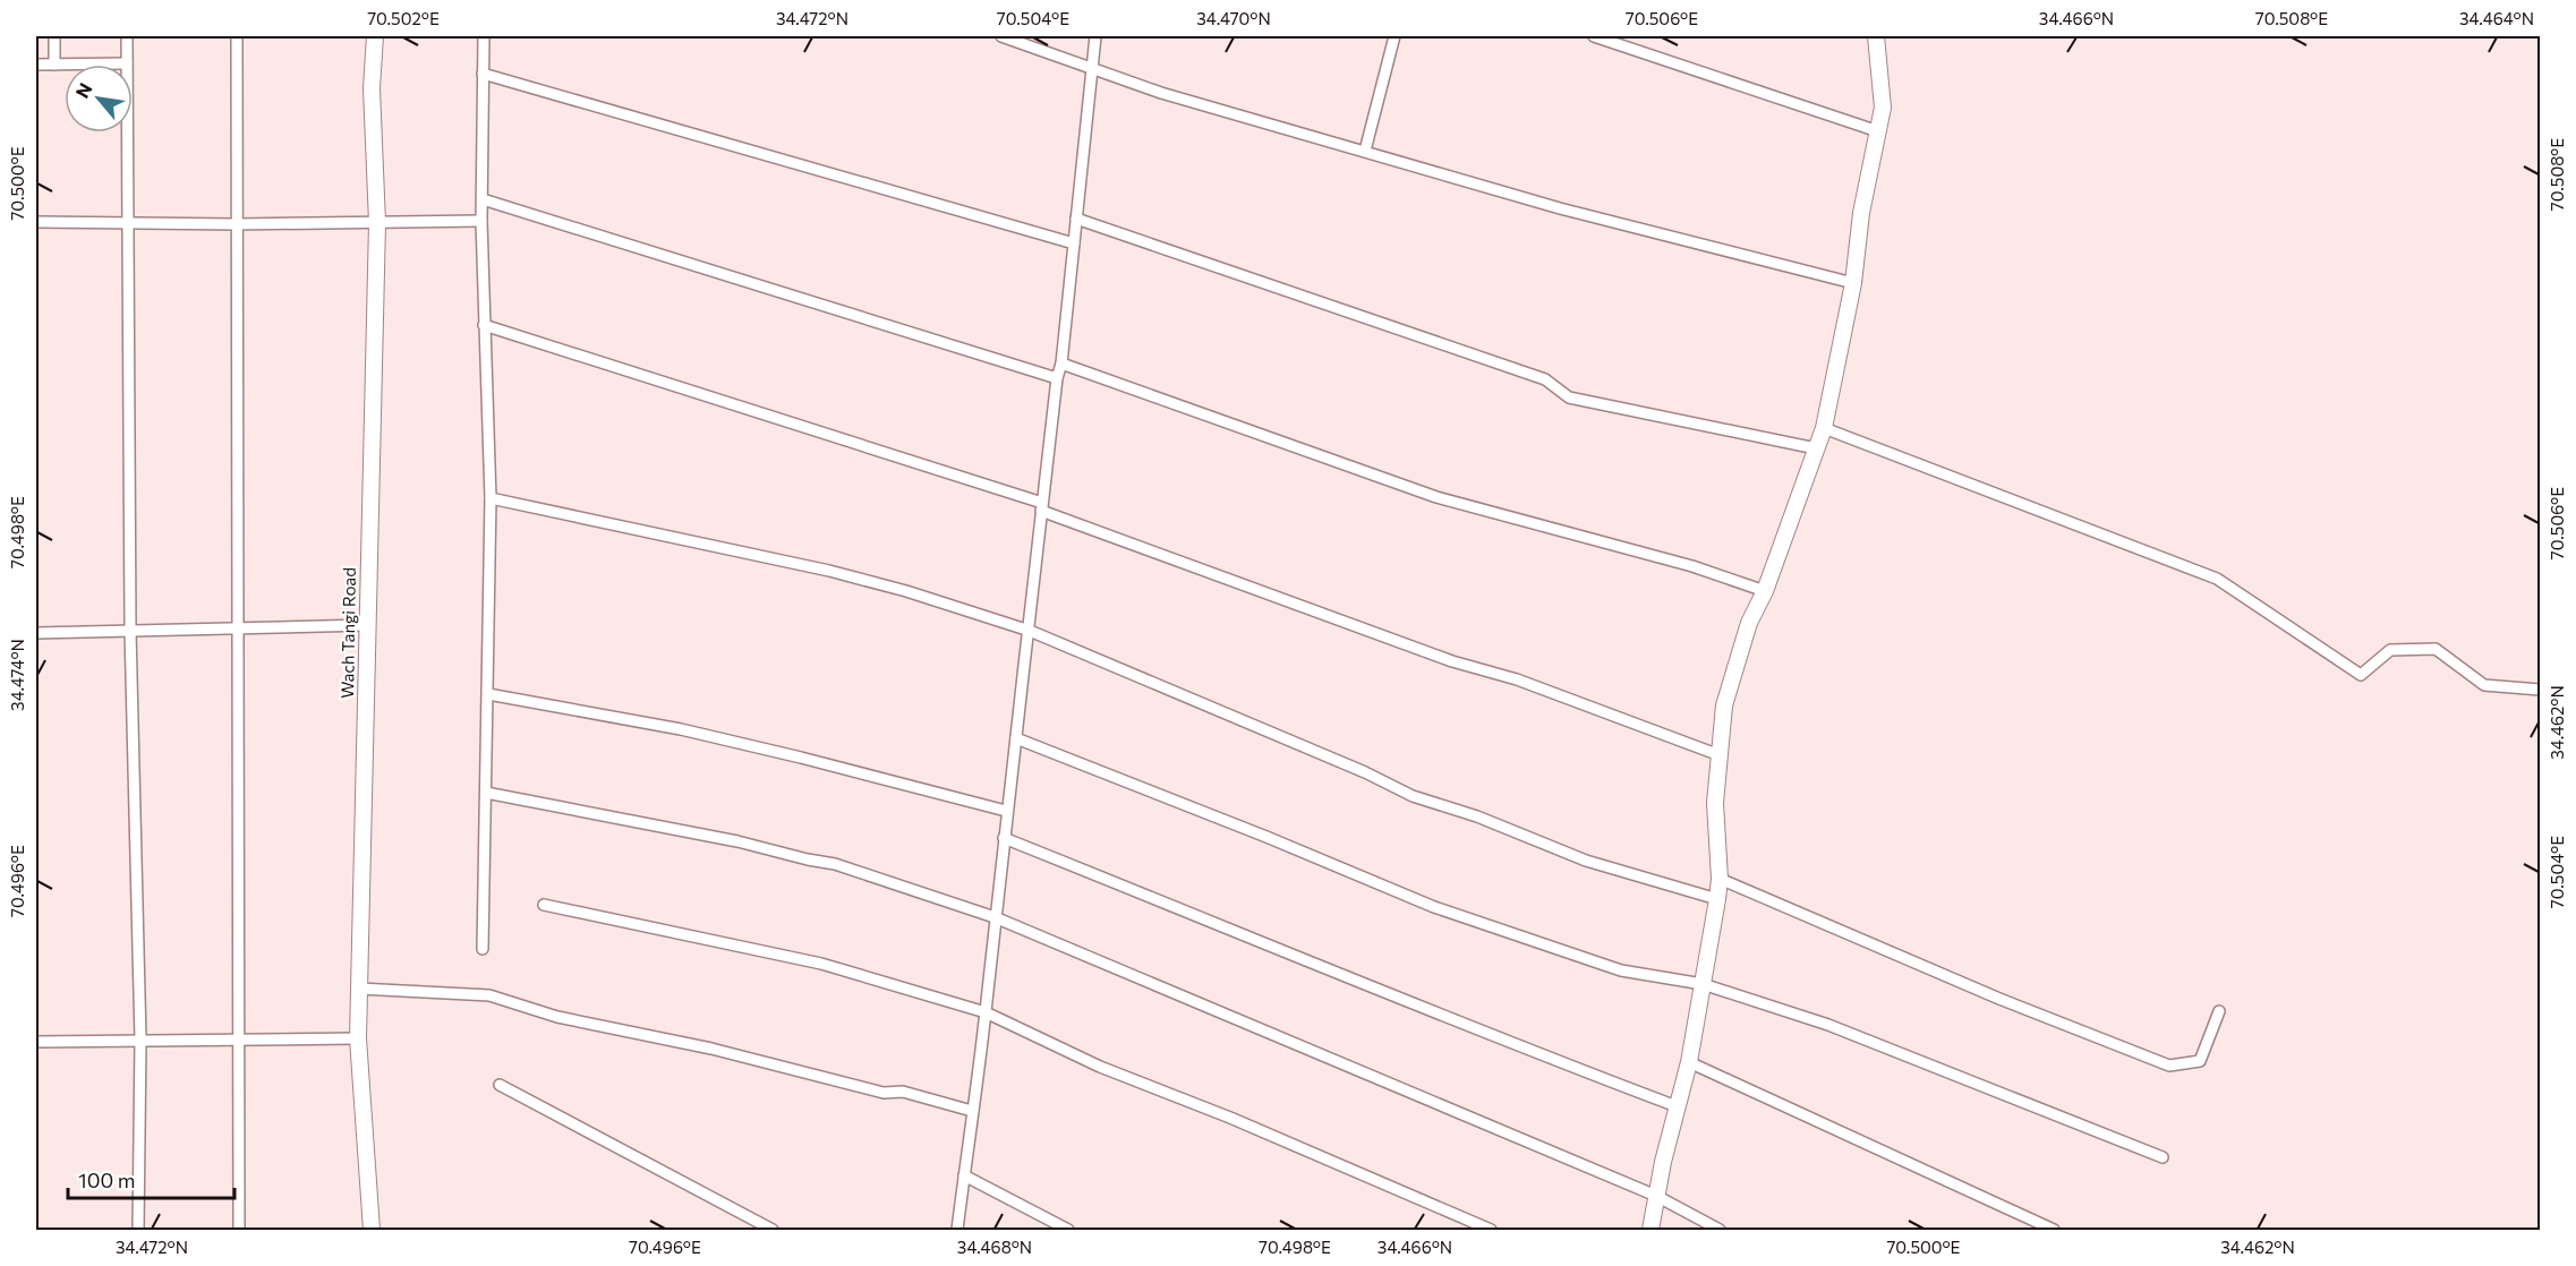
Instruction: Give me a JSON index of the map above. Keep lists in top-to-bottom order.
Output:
{
  "streets": {
    "street": ["Wach Tangi Road"]
  },
  "scale_bar": "100 m",
  "north": "top left",
  "coordinates": [
    "70.502°E",
    "34.472°N",
    "70.504°E",
    "34.470°N",
    "70.506°E",
    "34.466°N",
    "70.508°E",
    "34.464°N",
    "70.500°E",
    "70.498°E",
    "34.474°N",
    "34.462°N",
    "70.496°E",
    "34.468°N"
  ]
}
